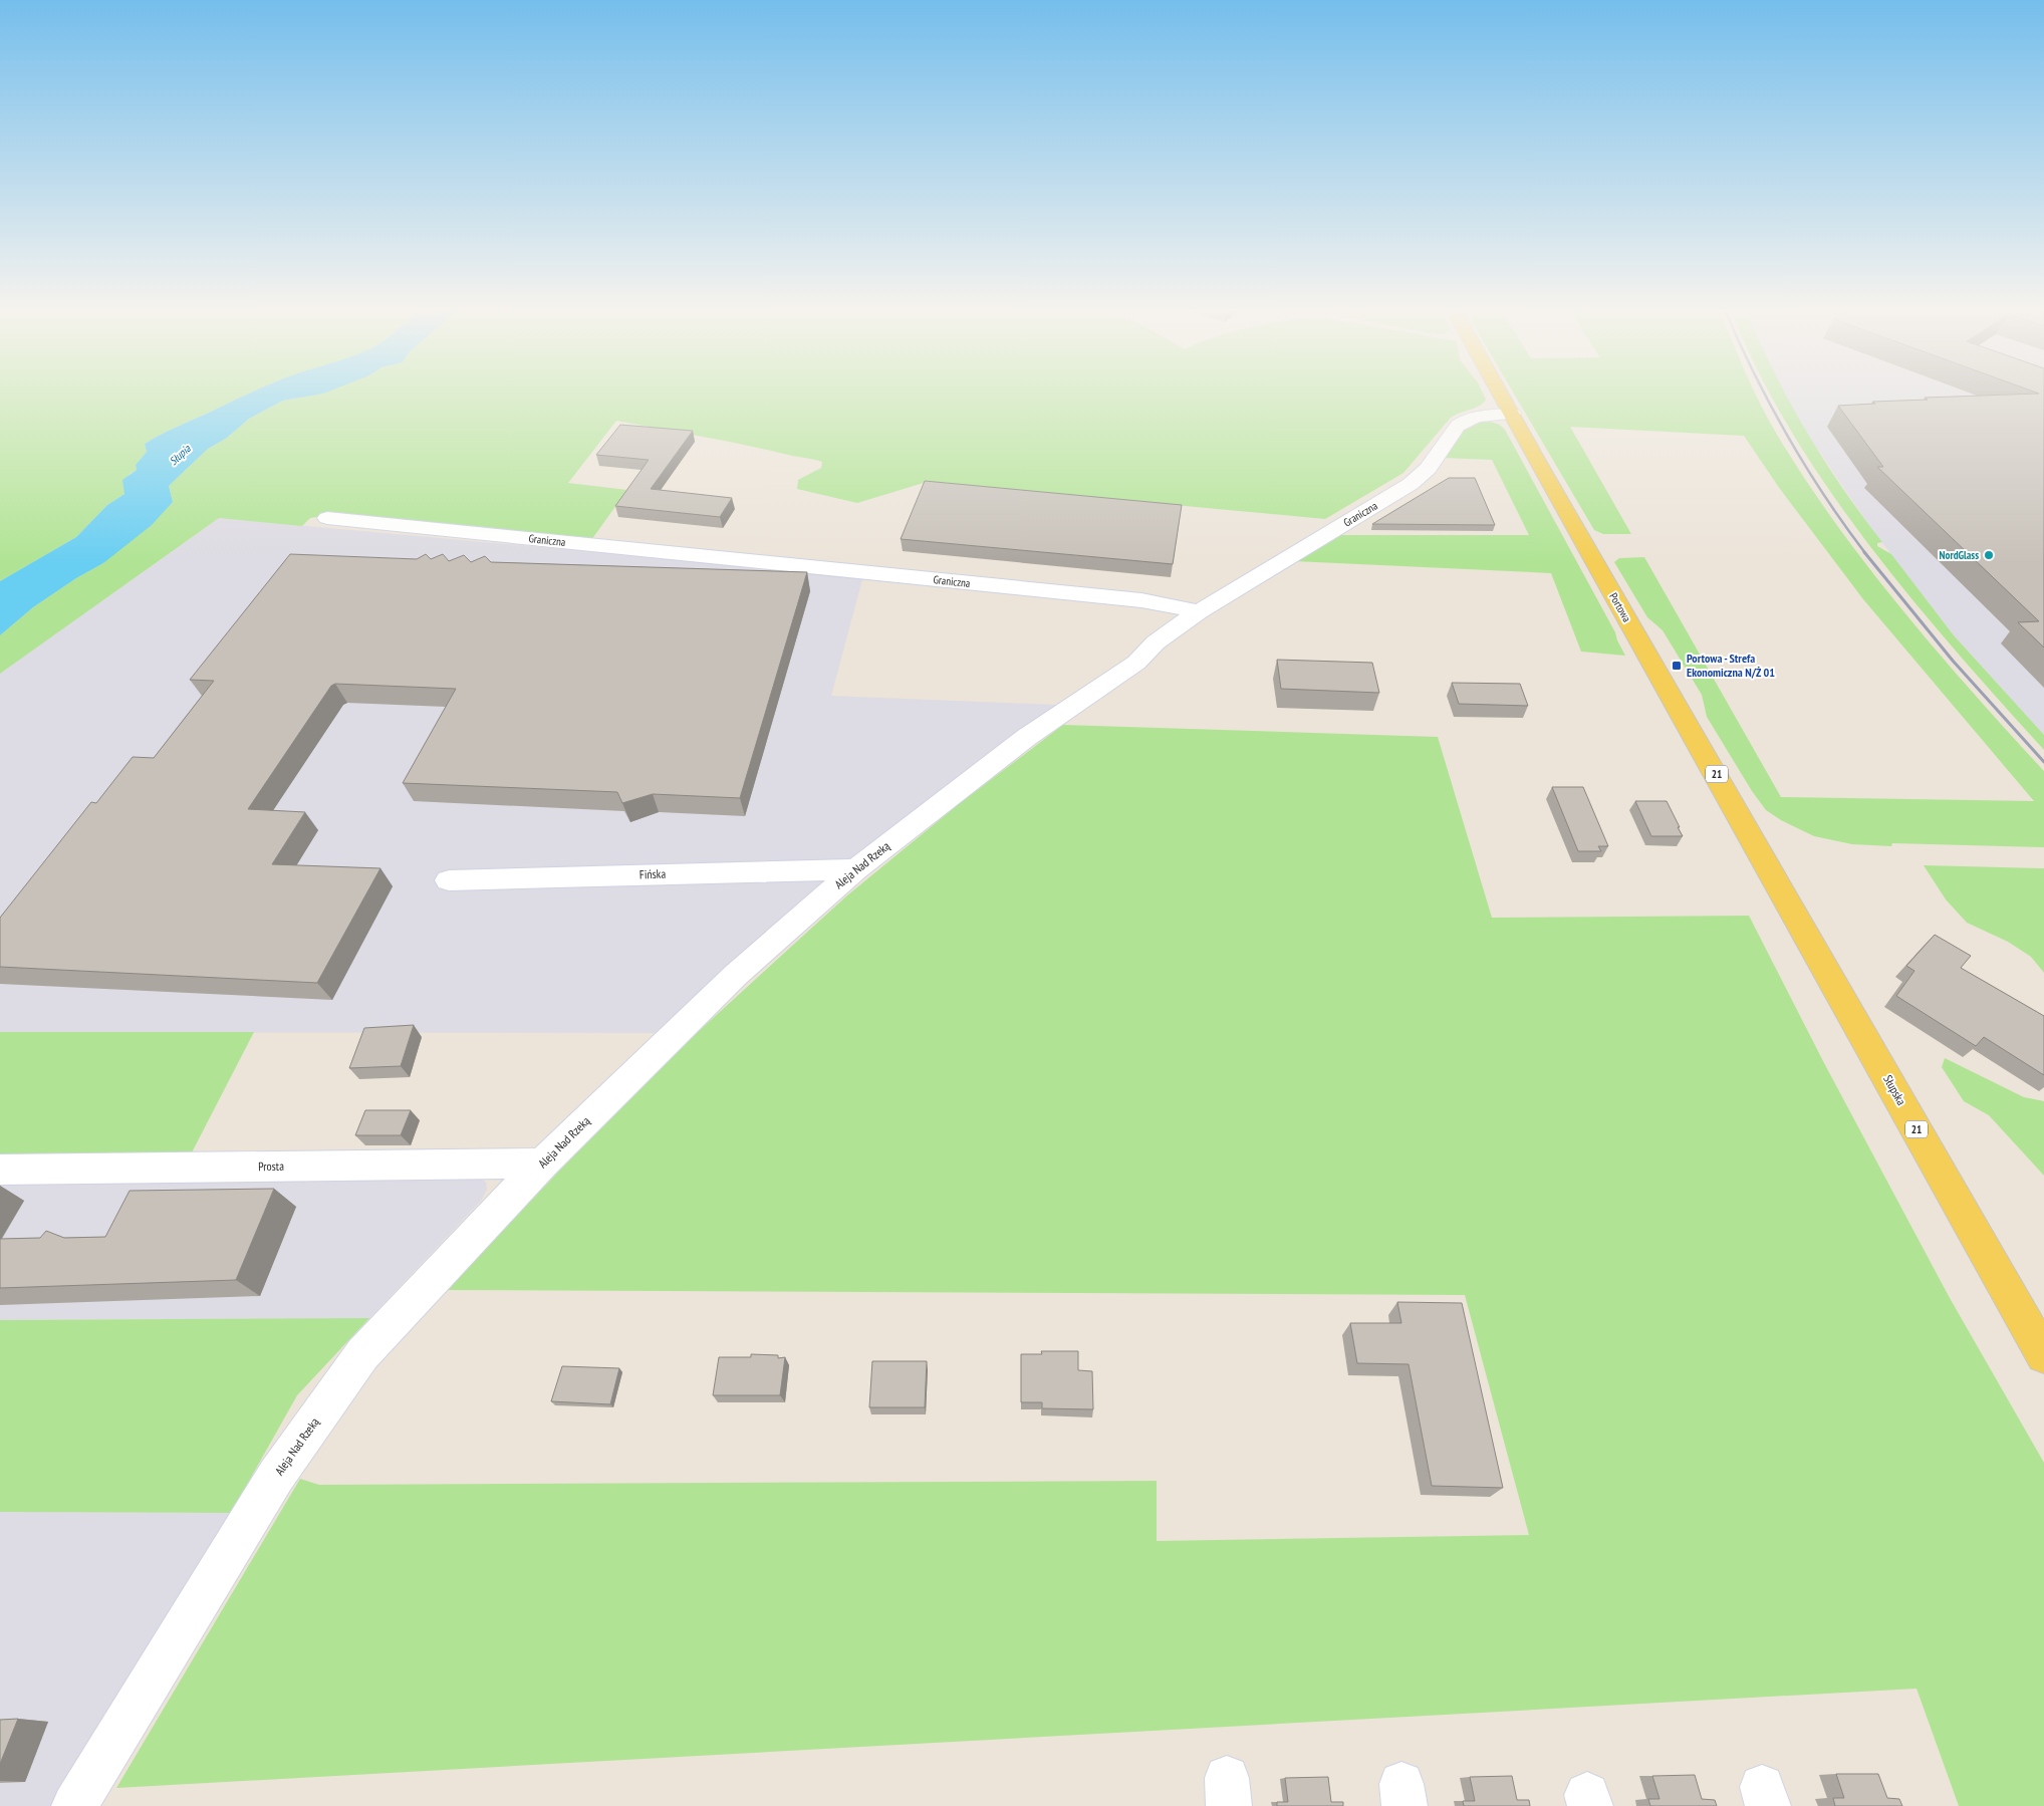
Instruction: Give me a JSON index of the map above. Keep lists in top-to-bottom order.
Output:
{
  "streets": {
    "main road": ["Portowa", "21", "Słupska"],
    "street": [
      "Graniczna",
      "Aleja Nad Rzeką",
      "Fińska",
      "Prosta"
    ]
  },
  "crossings": [
    ["Graniczna", "Portowa"],
    ["Graniczna", "Aleja Nad Rzeką"],
    ["Portowa", "Słupska"],
    ["Aleja Nad Rzeką", "Fińska"],
    ["Aleja Nad Rzeką", "Prosta"]
  ],
  "water": ["Słupia"],
  "places": {
    "other": ["NordGlass"],
    "transit": ["Portowa - Strefa Ekonomiczna N/Ż 01"]
  }
}
